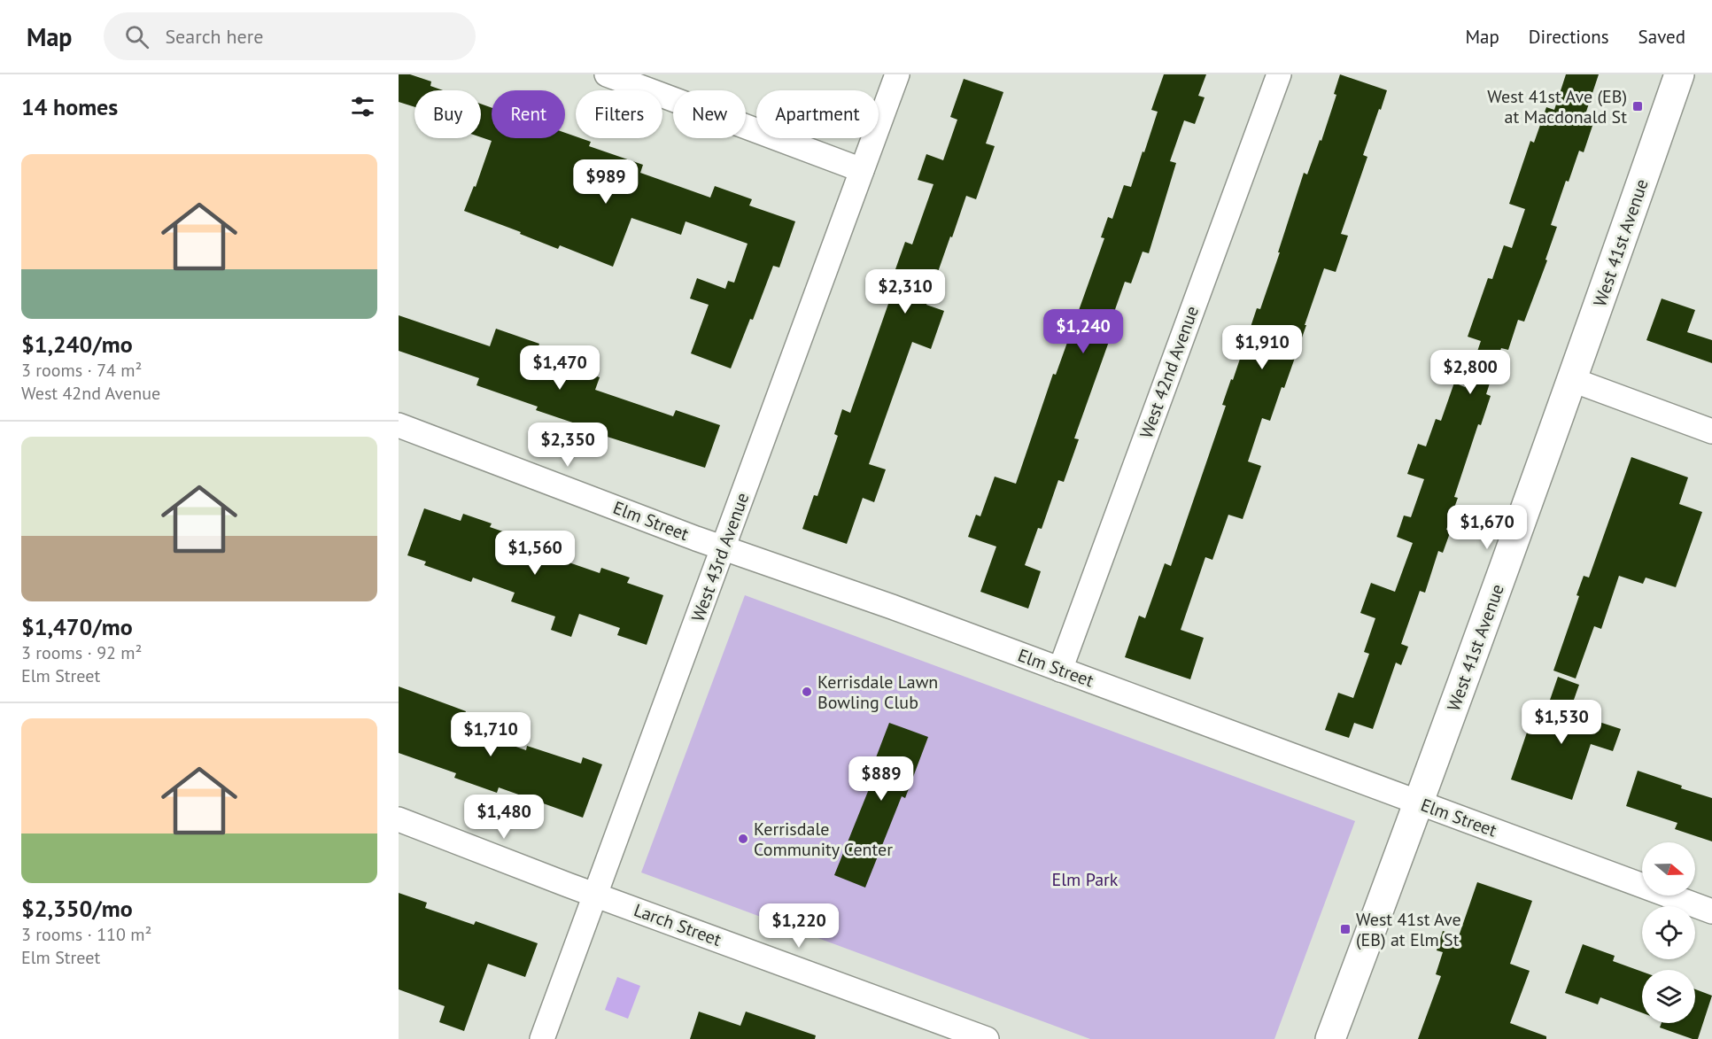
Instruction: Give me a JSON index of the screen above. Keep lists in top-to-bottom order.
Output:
{
  "streets": {
    "main road": ["West 41st Avenue"],
    "street": [
      "West 42nd Avenue",
      "Elm Street",
      "West 43rd Avenue",
      "Larch Street"
    ]
  },
  "crossings": [
    ["West 41st Avenue", "Elm Street"],
    ["West 42nd Avenue", "Elm Street"],
    ["Elm Street", "West 43rd Avenue"],
    ["West 43rd Avenue", "Larch Street"]
  ],
  "parks": ["Elm Park"],
  "places": {
    "transit": ["West 41st Ave (EB) at Macdonald St", "West 41st Ave (EB) at Elm St"],
    "other": ["Kerrisdale Lawn Bowling Club", "Kerrisdale Community Center"]
  },
  "north": "right",
  "page": {
    "header": "Map",
    "search": "Search here",
    "nav": ["Map", "Directions", "Saved"],
    "heading": "14 homes",
    "chip": [
      "Buy",
      "Rent",
      "Filters",
      "New",
      "Apartment"
    ],
    "list": [
      {
        "name": "$1,240/mo",
        "note": "3 rooms · 74 m² · West 42nd Avenue"
      },
      {
        "name": "$1,470/mo",
        "note": "3 rooms · 92 m² · Elm Street"
      },
      {
        "name": "$2,350/mo",
        "note": "3 rooms · 110 m² · Elm Street"
      }
    ],
    "price": [
      "$989",
      "$2,310",
      "$1,240",
      "$1,910",
      "$1,470",
      "$2,800",
      "$2,350",
      "$1,670",
      "$1,560",
      "$1,530",
      "$1,710",
      "$889",
      "$1,480",
      "$1,220"
    ]
  }
}
